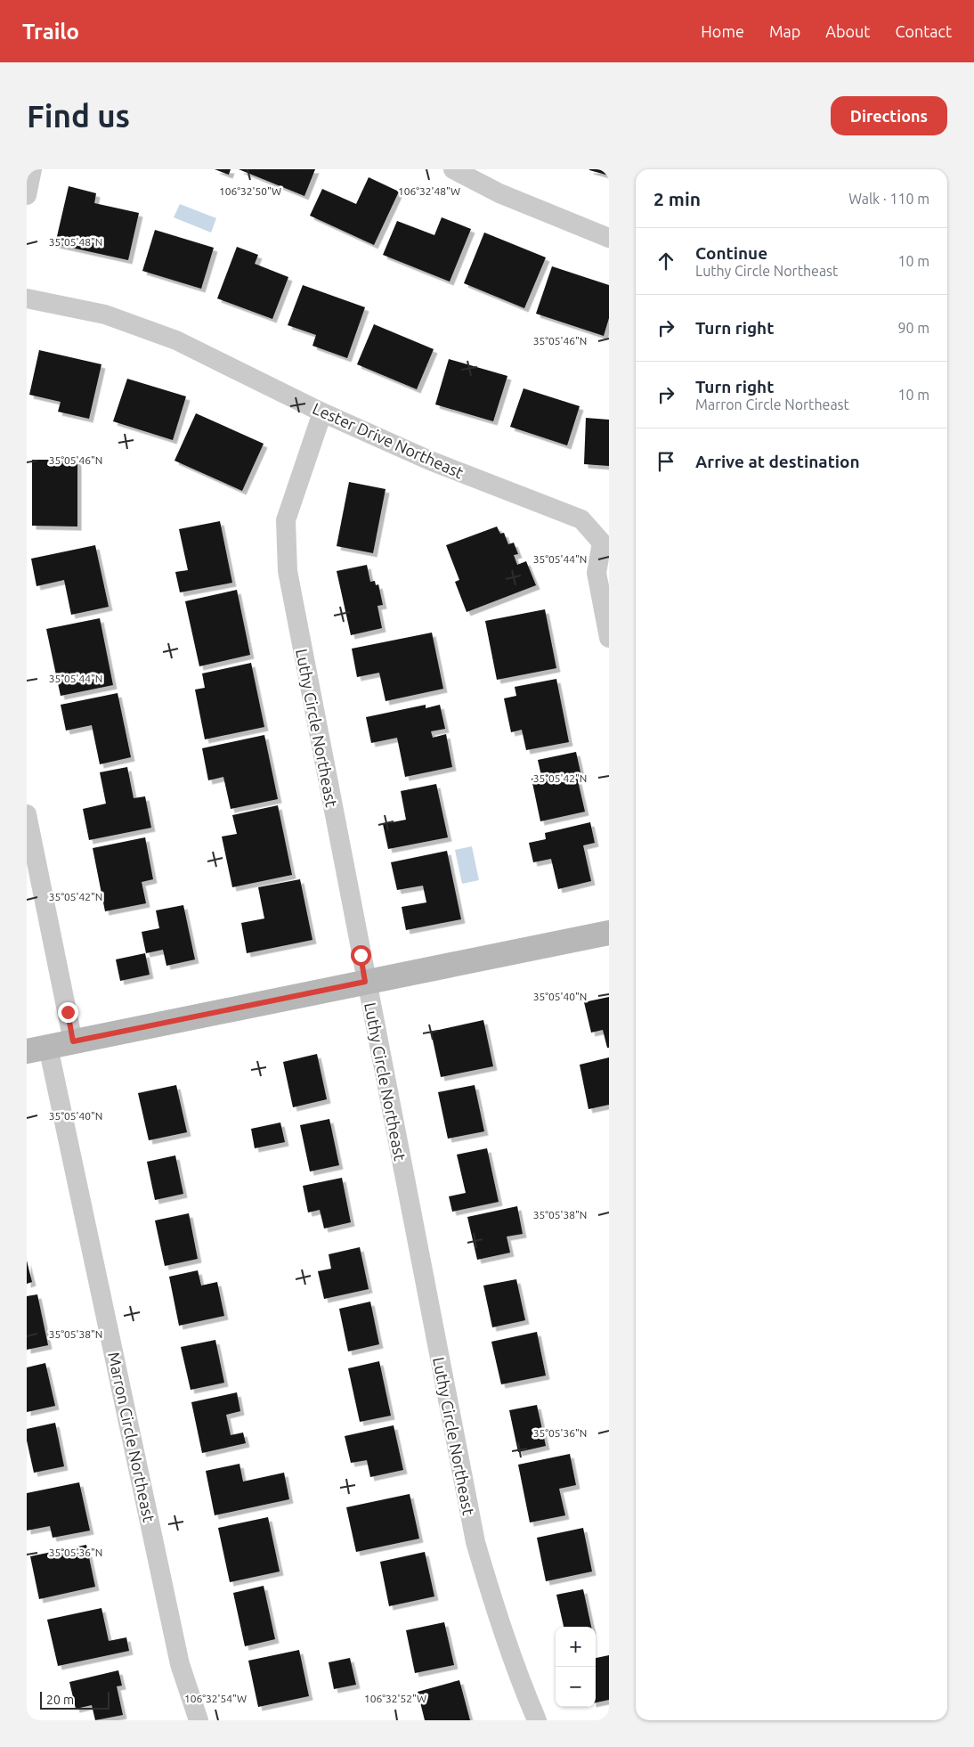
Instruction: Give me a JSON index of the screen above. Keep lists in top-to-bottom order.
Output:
{
  "streets": {
    "street": ["Lester Drive Northeast", "Luthy Circle Northeast", "Marron Circle Northeast"]
  },
  "crossings": [
    ["Lester Drive Northeast", "Luthy Circle Northeast"]
  ],
  "scale_bar": "20 m",
  "page": {
    "header": "Trailo",
    "nav": [
      "Home",
      "Map",
      "About",
      "Contact"
    ],
    "buttons": "Directions",
    "title": "Find us",
    "heading": ["2 min", "Walk · 110 m"],
    "list": [
      ["Continue", "Luthy Circle Northeast", "10 m"],
      ["Turn right", "90 m"],
      ["Turn right", "Marron Circle Northeast", "10 m"],
      "Arrive at destination"
    ],
    "map_buttons": ["+", "−"],
    "scale": "20 m"
  },
  "coordinates": [
    "106°32'50\"W",
    "106°32'48\"W",
    "35°05'48\"N",
    "35°05'46\"N",
    "35°05'44\"N",
    "35°05'42\"N",
    "35°05'40\"N",
    "35°05'38\"N",
    "35°05'36\"N",
    "106°32'54\"W",
    "106°32'52\"W"
  ]
}
